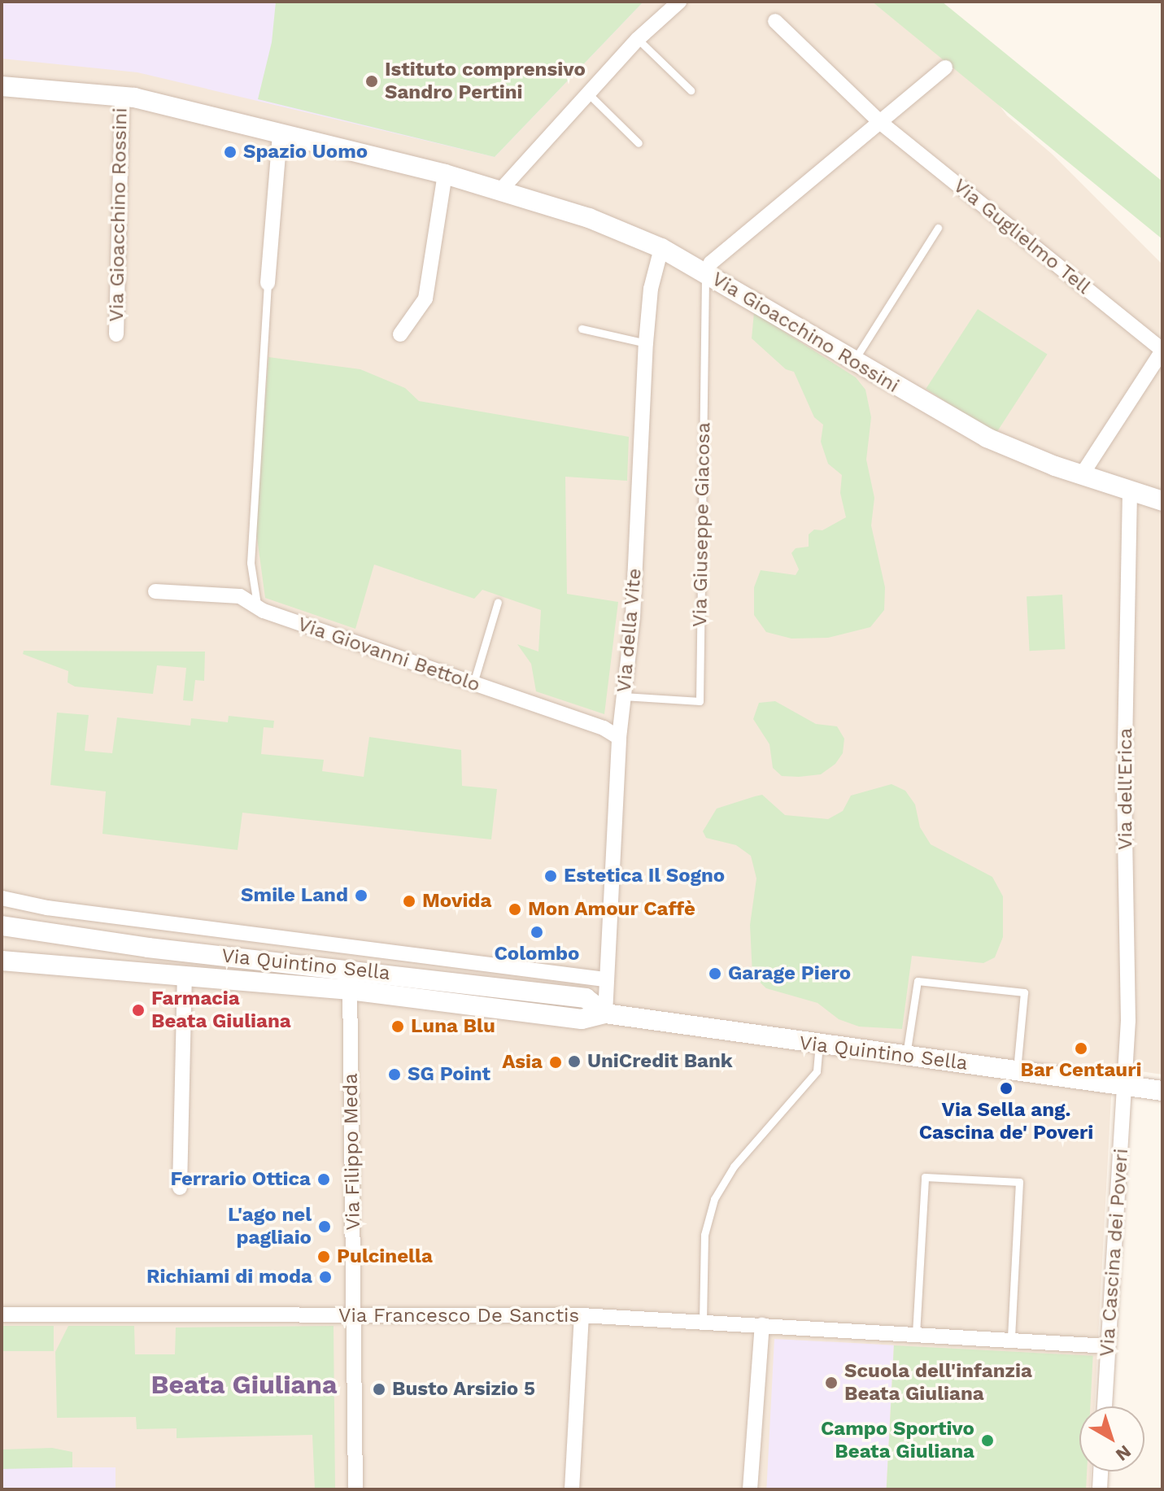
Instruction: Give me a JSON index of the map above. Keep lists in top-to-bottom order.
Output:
{
  "streets": {
    "street": [
      "Via Gioacchino Rossini",
      "Via Guglielmo Tell",
      "Via della Vite",
      "Via Giovanni Bettolo",
      "Via dell'Erica",
      "Via Quintino Sella",
      "Via Filippo Meda",
      "Via Cascina dei Poveri",
      "Via Francesco De Sanctis"
    ],
    "lane": ["Via Giuseppe Giacosa"]
  },
  "crossings": [
    ["Via Gioacchino Rossini", "Via Giuseppe Giacosa"],
    ["Via Gioacchino Rossini", "Via della Vite"],
    ["Via Gioacchino Rossini", "Via dell'Erica"],
    ["Via Giuseppe Giacosa", "Via della Vite"],
    ["Via della Vite", "Via Giovanni Bettolo"],
    ["Via della Vite", "Via Quintino Sella"],
    ["Via dell'Erica", "Via Quintino Sella"],
    ["Via dell'Erica", "Via Cascina dei Poveri"],
    ["Via Quintino Sella", "Via Filippo Meda"],
    ["Via Quintino Sella", "Via Cascina dei Poveri"],
    ["Via Filippo Meda", "Via Francesco De Sanctis"],
    ["Via Cascina dei Poveri", "Via Francesco De Sanctis"]
  ],
  "districts": ["Beata Giuliana"],
  "places": [
    "Istituto comprensivo Sandro Pertini",
    "Spazio Uomo",
    "Estetica Il Sogno",
    "Smile Land",
    "Movida",
    "Mon Amour Caffè",
    "Colombo",
    "Garage Piero",
    "Farmacia Beata Giuliana",
    "Luna Blu",
    "Bar Centauri",
    "UniCredit Bank",
    "Asia",
    "SG Point",
    "Via Sella ang. Cascina de' Poveri",
    "Ferrario Ottica",
    "L'ago nel pagliaio",
    "Pulcinella",
    "Richiami di moda",
    "Scuola dell'infanzia Beata Giuliana",
    "Busto Arsizio 5",
    "Campo Sportivo Beata Giuliana"
  ],
  "north": "bottom right"
}
